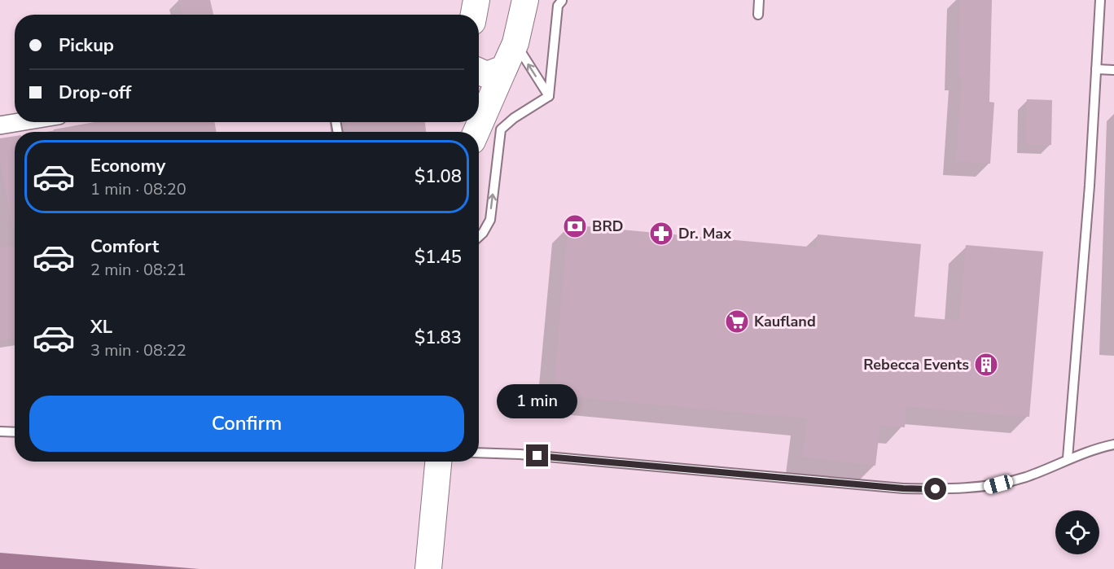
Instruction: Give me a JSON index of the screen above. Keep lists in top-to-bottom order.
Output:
{
  "places": {
    "bank": ["BRD"],
    "pharmacy": ["Dr. Max"],
    "supermarket": ["Kaufland"],
    "building": ["Rebecca Events"]
  },
  "page": {
    "banner": ["Pickup", "Drop-off"],
    "list": [
      {
        "name": "Economy",
        "note": "1 min · 08:20",
        "value": "$1.08"
      },
      {
        "name": "Comfort",
        "note": "2 min · 08:21",
        "value": "$1.45"
      },
      {
        "name": "XL",
        "note": "3 min · 08:22",
        "value": "$1.83"
      }
    ],
    "bubble": "1 min",
    "buttons": "Confirm"
  }
}
